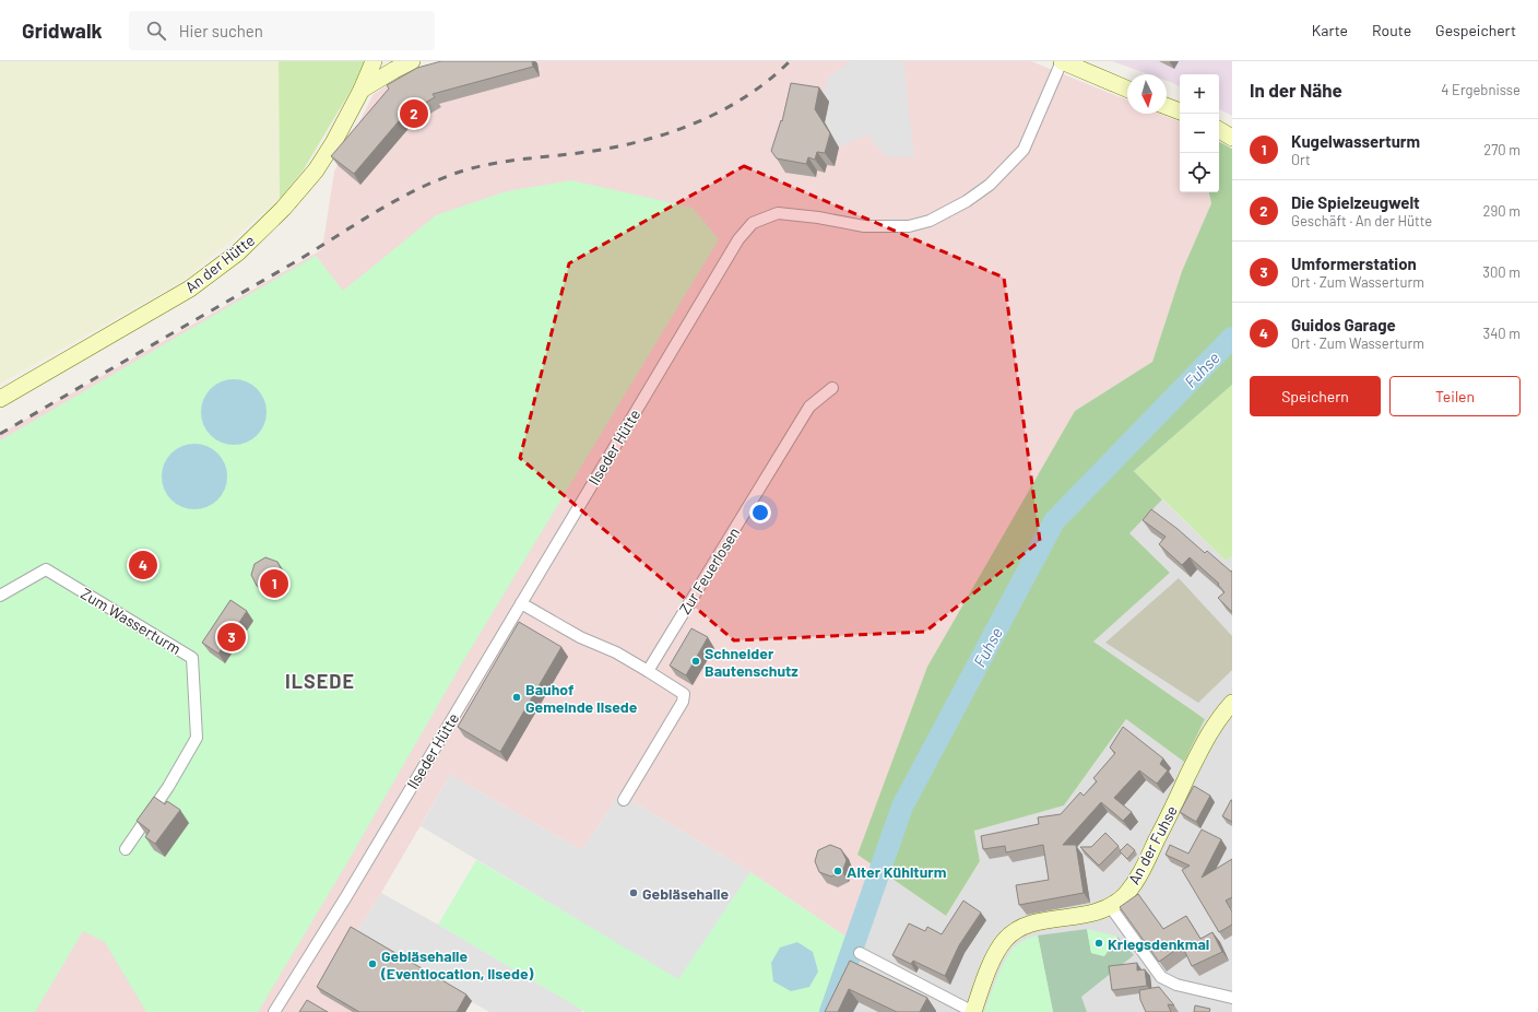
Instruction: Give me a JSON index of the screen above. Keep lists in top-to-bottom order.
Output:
{
  "streets": {
    "street": [
      "An der Hütte",
      "Ilseder Hütte",
      "Zur Feuerlosen",
      "Zum Wasserturm",
      "An der Fuhse"
    ]
  },
  "districts": ["ILSEDE"],
  "water": ["Fuhse"],
  "places": [
    "Schneider Bautenschutz",
    "Bauhof Gemeinde Ilsede",
    "Alter Kühlturm",
    "Gebläsehalle",
    "Kriegsdenkmal",
    "Gebläsehalle (Eventlocation, Ilsede)"
  ],
  "north": "bottom",
  "page": {
    "header": "Gridwalk",
    "search": "Hier suchen",
    "nav": ["Karte", "Route", "Gespeichert"],
    "heading": ["In der Nähe", "4 Ergebnisse"],
    "map_buttons": ["+", "−"],
    "pins": [
      "2",
      "4",
      "1",
      "3"
    ],
    "list": [
      {
        "mark": "1",
        "name": "Kugelwasserturm",
        "note": "Ort",
        "value": "270 m"
      },
      {
        "mark": "2",
        "name": "Die Spielzeugwelt",
        "note": "Geschäft · An der Hütte",
        "value": "290 m"
      },
      {
        "mark": "3",
        "name": "Umformerstation",
        "note": "Ort · Zum Wasserturm",
        "value": "300 m"
      },
      {
        "mark": "4",
        "name": "Guidos Garage",
        "note": "Ort · Zum Wasserturm",
        "value": "340 m"
      }
    ],
    "buttons": ["Speichern", "Teilen"]
  }
}
